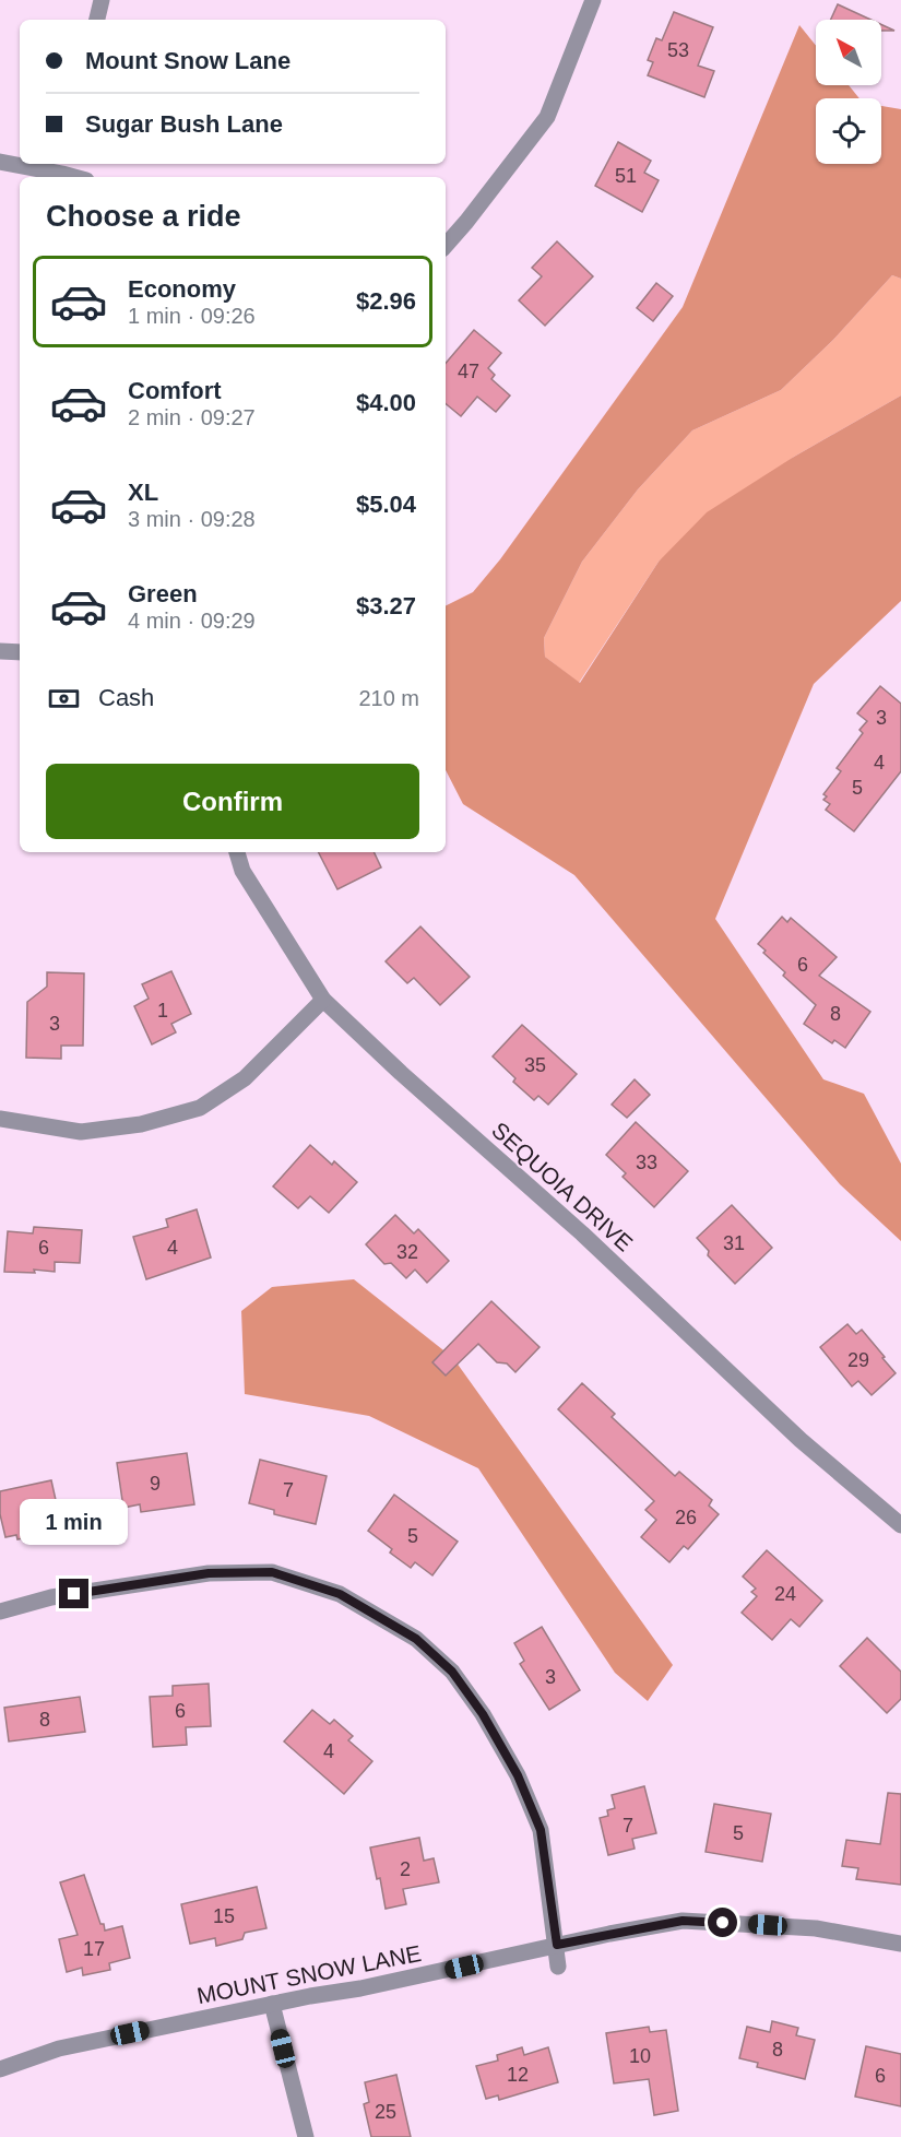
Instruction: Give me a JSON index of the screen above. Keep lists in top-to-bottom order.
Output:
{
  "streets": {
    "street": ["SEQUOIA DRIVE", "MOUNT SNOW LANE"]
  },
  "house_numbers": [
    "53",
    "51",
    "47",
    "3",
    "4",
    "5",
    "6",
    "1",
    "8",
    "3",
    "35",
    "33",
    "31",
    "6",
    "4",
    "32",
    "29",
    "9",
    "7",
    "26",
    "5",
    "24",
    "3",
    "6",
    "8",
    "4",
    "7",
    "5",
    "2",
    "15",
    "17",
    "8",
    "10",
    "12",
    "6",
    "25"
  ],
  "north": "top left",
  "page": {
    "banner": ["Mount Snow Lane", "Sugar Bush Lane"],
    "heading": "Choose a ride",
    "list": [
      {
        "name": "Economy",
        "note": "1 min · 09:26",
        "value": "$2.96"
      },
      {
        "name": "Comfort",
        "note": "2 min · 09:27",
        "value": "$4.00"
      },
      {
        "name": "XL",
        "note": "3 min · 09:28",
        "value": "$5.04"
      },
      {
        "name": "Green",
        "note": "4 min · 09:29",
        "value": "$3.27"
      }
    ],
    "pay": ["Cash", "210 m"],
    "buttons": "Confirm",
    "bubble": "1 min"
  }
}
